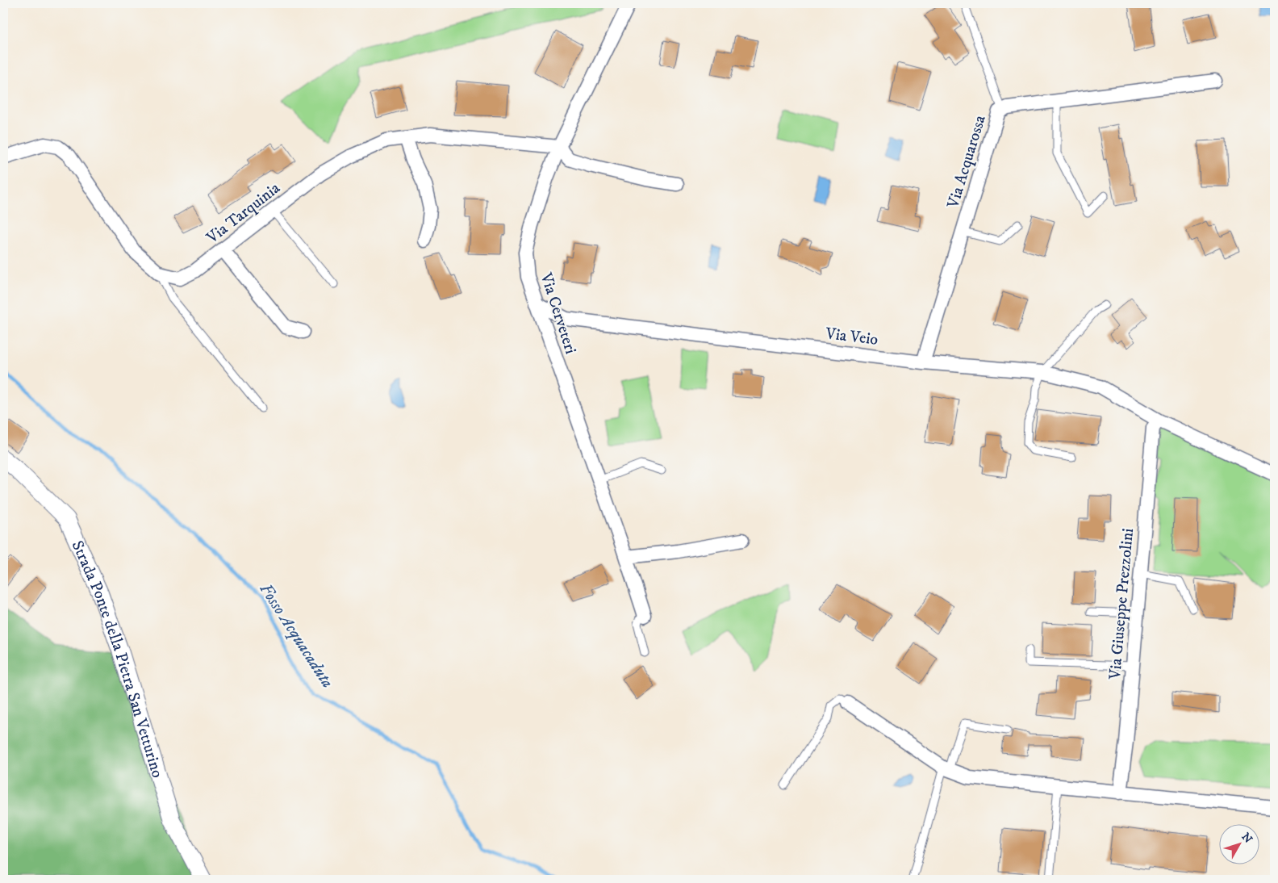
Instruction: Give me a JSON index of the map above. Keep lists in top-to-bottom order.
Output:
{
  "streets": {
    "street": [
      "Via Acquarossa",
      "Via Tarquinia",
      "Via Cerveteri",
      "Via Veio",
      "Via Giuseppe Prezzolini",
      "Strada Ponte della Pietra San Vetturino"
    ]
  },
  "crossings": [
    ["Via Acquarossa", "Via Veio"],
    ["Via Tarquinia", "Via Cerveteri"],
    ["Via Cerveteri", "Via Veio"],
    ["Via Veio", "Via Giuseppe Prezzolini"]
  ],
  "water": ["Fosso Acquacaduta"],
  "north": "top right"
}
